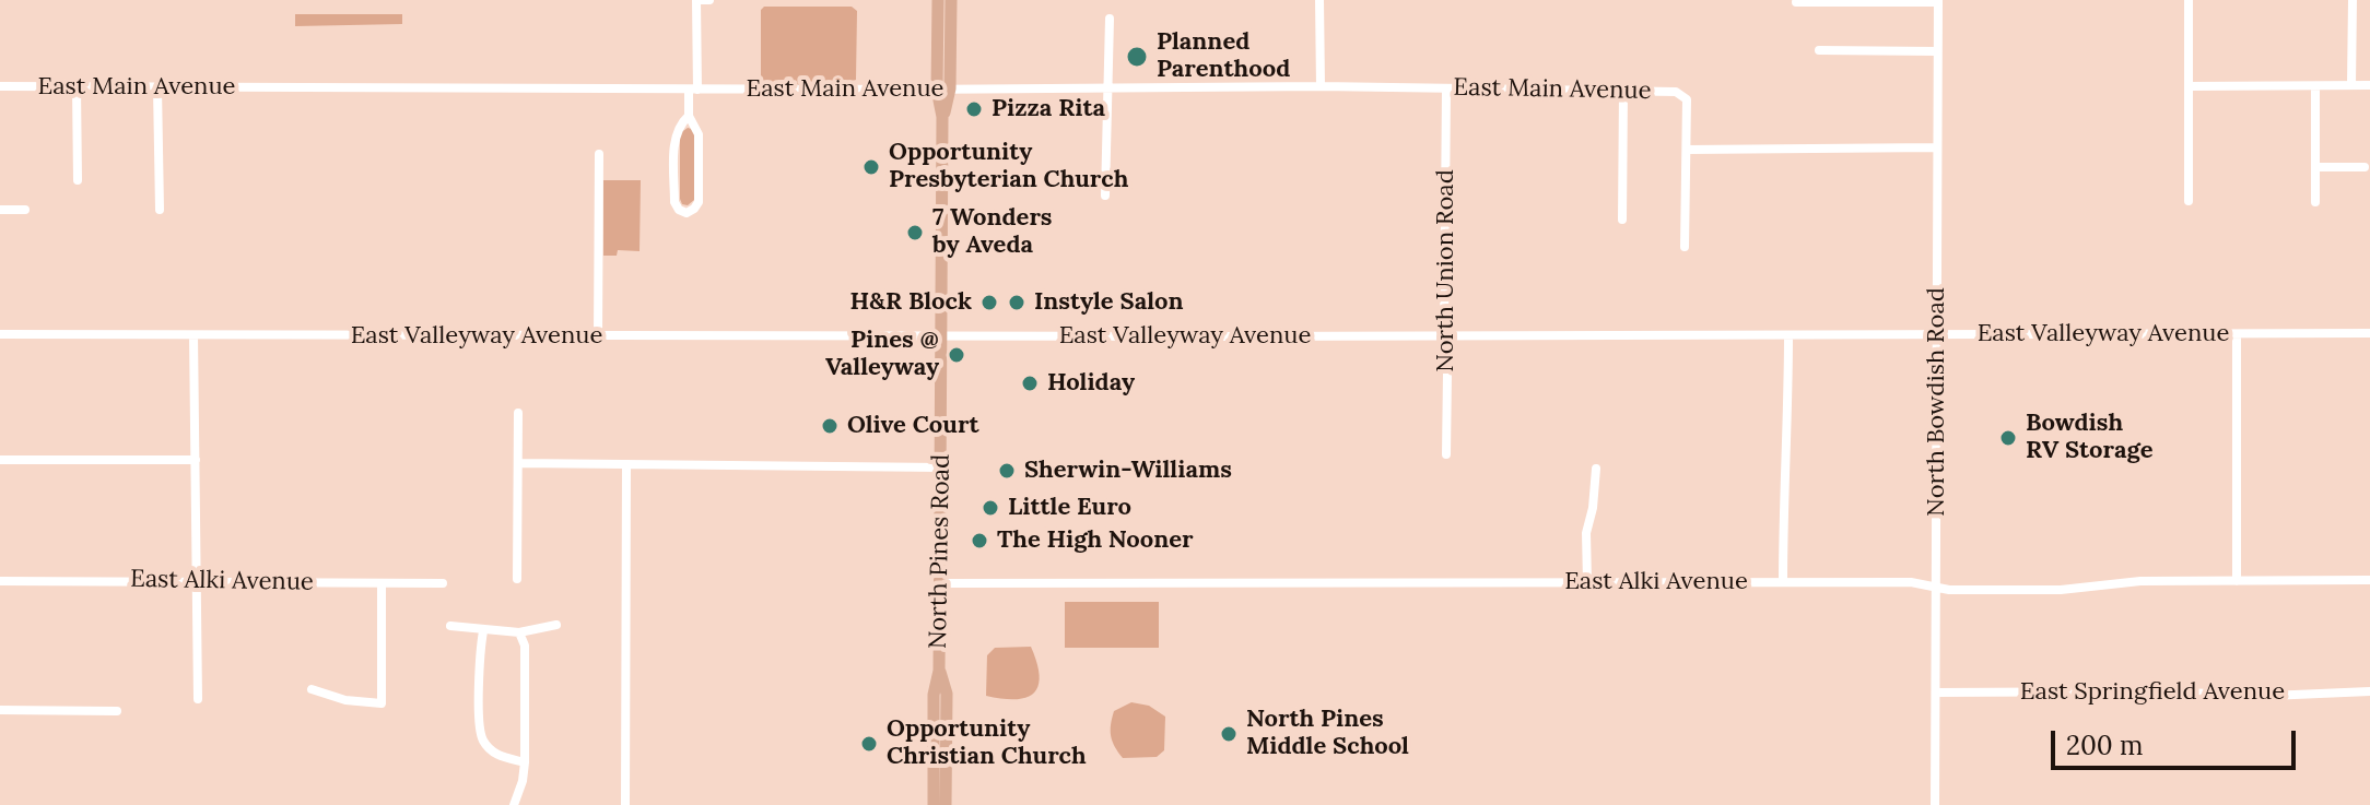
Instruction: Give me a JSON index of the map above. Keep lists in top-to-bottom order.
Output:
{
  "streets": {
    "main road": ["North Pines Road"],
    "street": [
      "East Main Avenue",
      "North Union Road",
      "East Valleyway Avenue",
      "North Bowdish Road",
      "East Alki Avenue",
      "East Springfield Avenue"
    ]
  },
  "crossings": [
    ["East Main Avenue", "North Union Road"],
    ["East Main Avenue", "North Pines Road"],
    ["North Union Road", "East Valleyway Avenue"],
    ["East Valleyway Avenue", "North Bowdish Road"],
    ["East Valleyway Avenue", "North Pines Road"],
    ["North Bowdish Road", "East Alki Avenue"],
    ["North Bowdish Road", "East Springfield Avenue"],
    ["North Pines Road", "East Alki Avenue"]
  ],
  "places": [
    "Planned Parenthood",
    "Pizza Rita",
    "Opportunity Presbyterian Church",
    "7 Wonders by Aveda",
    "H&R Block",
    "Instyle Salon",
    "Pines @ Valleyway",
    "Holiday",
    "Olive Court",
    "Bowdish RV Storage",
    "Sherwin-Williams",
    "Little Euro",
    "The High Nooner",
    "North Pines Middle School",
    "Opportunity Christian Church"
  ],
  "scale_bar": "200 m"
}
